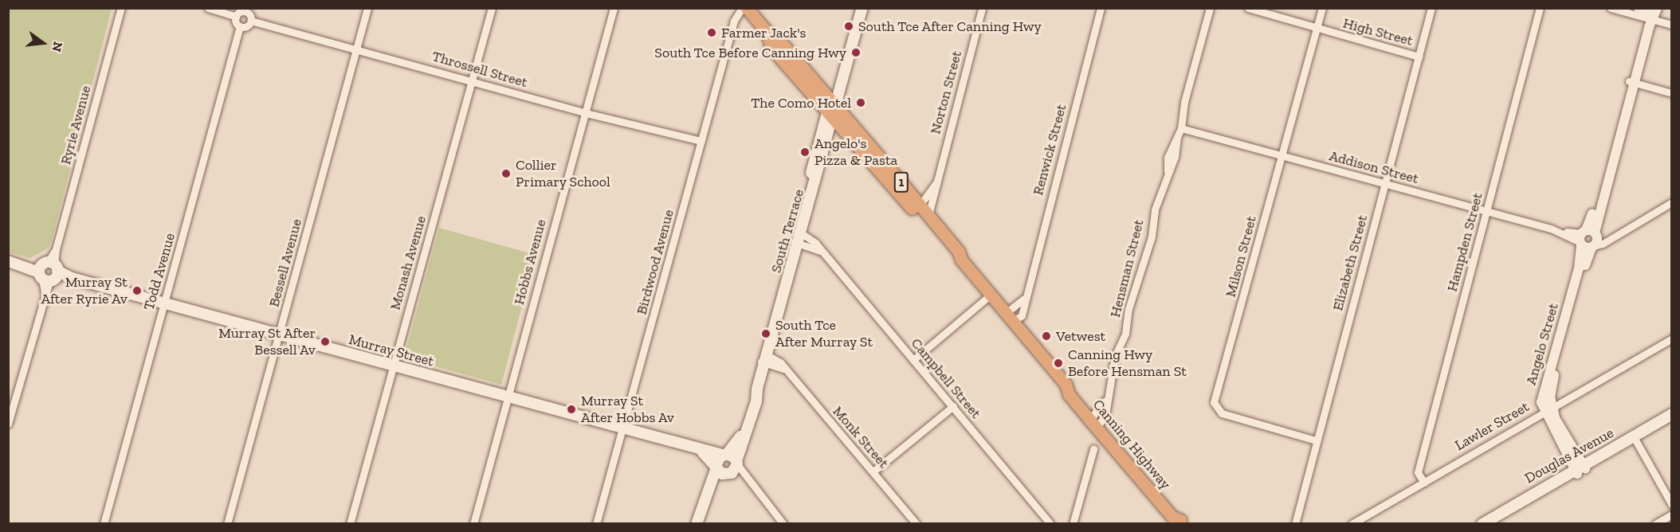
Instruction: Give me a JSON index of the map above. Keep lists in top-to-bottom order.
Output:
{
  "streets": {
    "highway": ["1", "Canning Highway"],
    "main road": ["South Terrace", "Murray Street", "Douglas Avenue"],
    "street": [
      "High Street",
      "Throssell Street",
      "Norton Street",
      "Ryrie Avenue",
      "Renwick Street",
      "Addison Street",
      "Hampden Street",
      "Milson Street",
      "Hobbs Avenue",
      "Birdwood Avenue",
      "Bessell Avenue",
      "Monash Avenue",
      "Elizabeth Street",
      "Hensman Street",
      "Todd Avenue",
      "Angelo Street",
      "Campbell Street",
      "Lawler Street",
      "Monk Street"
    ]
  },
  "crossings": [
    ["High Street", "Milson Street"],
    ["High Street", "Elizabeth Street"],
    ["Throssell Street", "Hobbs Avenue"],
    ["Throssell Street", "Birdwood Avenue"],
    ["Throssell Street", "Bessell Avenue"],
    ["Throssell Street", "Monash Avenue"],
    ["Norton Street", "Canning Highway"],
    ["Ryrie Avenue", "Murray Street"],
    ["Renwick Street", "Canning Highway"],
    ["Addison Street", "Hampden Street"],
    ["Addison Street", "Milson Street"],
    ["Addison Street", "Elizabeth Street"],
    ["Addison Street", "Hensman Street"],
    ["Addison Street", "Angelo Street"],
    ["South Terrace", "Murray Street"],
    ["South Terrace", "Campbell Street"],
    ["South Terrace", "Monk Street"],
    ["South Terrace", "Canning Highway"],
    ["Hampden Street", "Lawler Street"],
    ["Milson Street", "Elizabeth Street"],
    ["Hobbs Avenue", "Murray Street"],
    ["Birdwood Avenue", "Murray Street"],
    ["Bessell Avenue", "Murray Street"],
    ["Monash Avenue", "Murray Street"],
    ["Hensman Street", "Canning Highway"],
    ["Todd Avenue", "Murray Street"],
    ["Angelo Street", "Lawler Street"]
  ],
  "places": [
    "South Tce After Canning Hwy",
    "Farmer Jack's",
    "South Tce Before Canning Hwy",
    "The Como Hotel",
    "Angelo's Pizza & Pasta",
    "Collier Primary School",
    "Murray St After Ryrie Av",
    "South Tce After Murray St",
    "Vetwest",
    "Murray St After Bessell Av",
    "Canning Hwy Before Hensman St",
    "Murray St After Hobbs Av"
  ],
  "north": "right"
}
